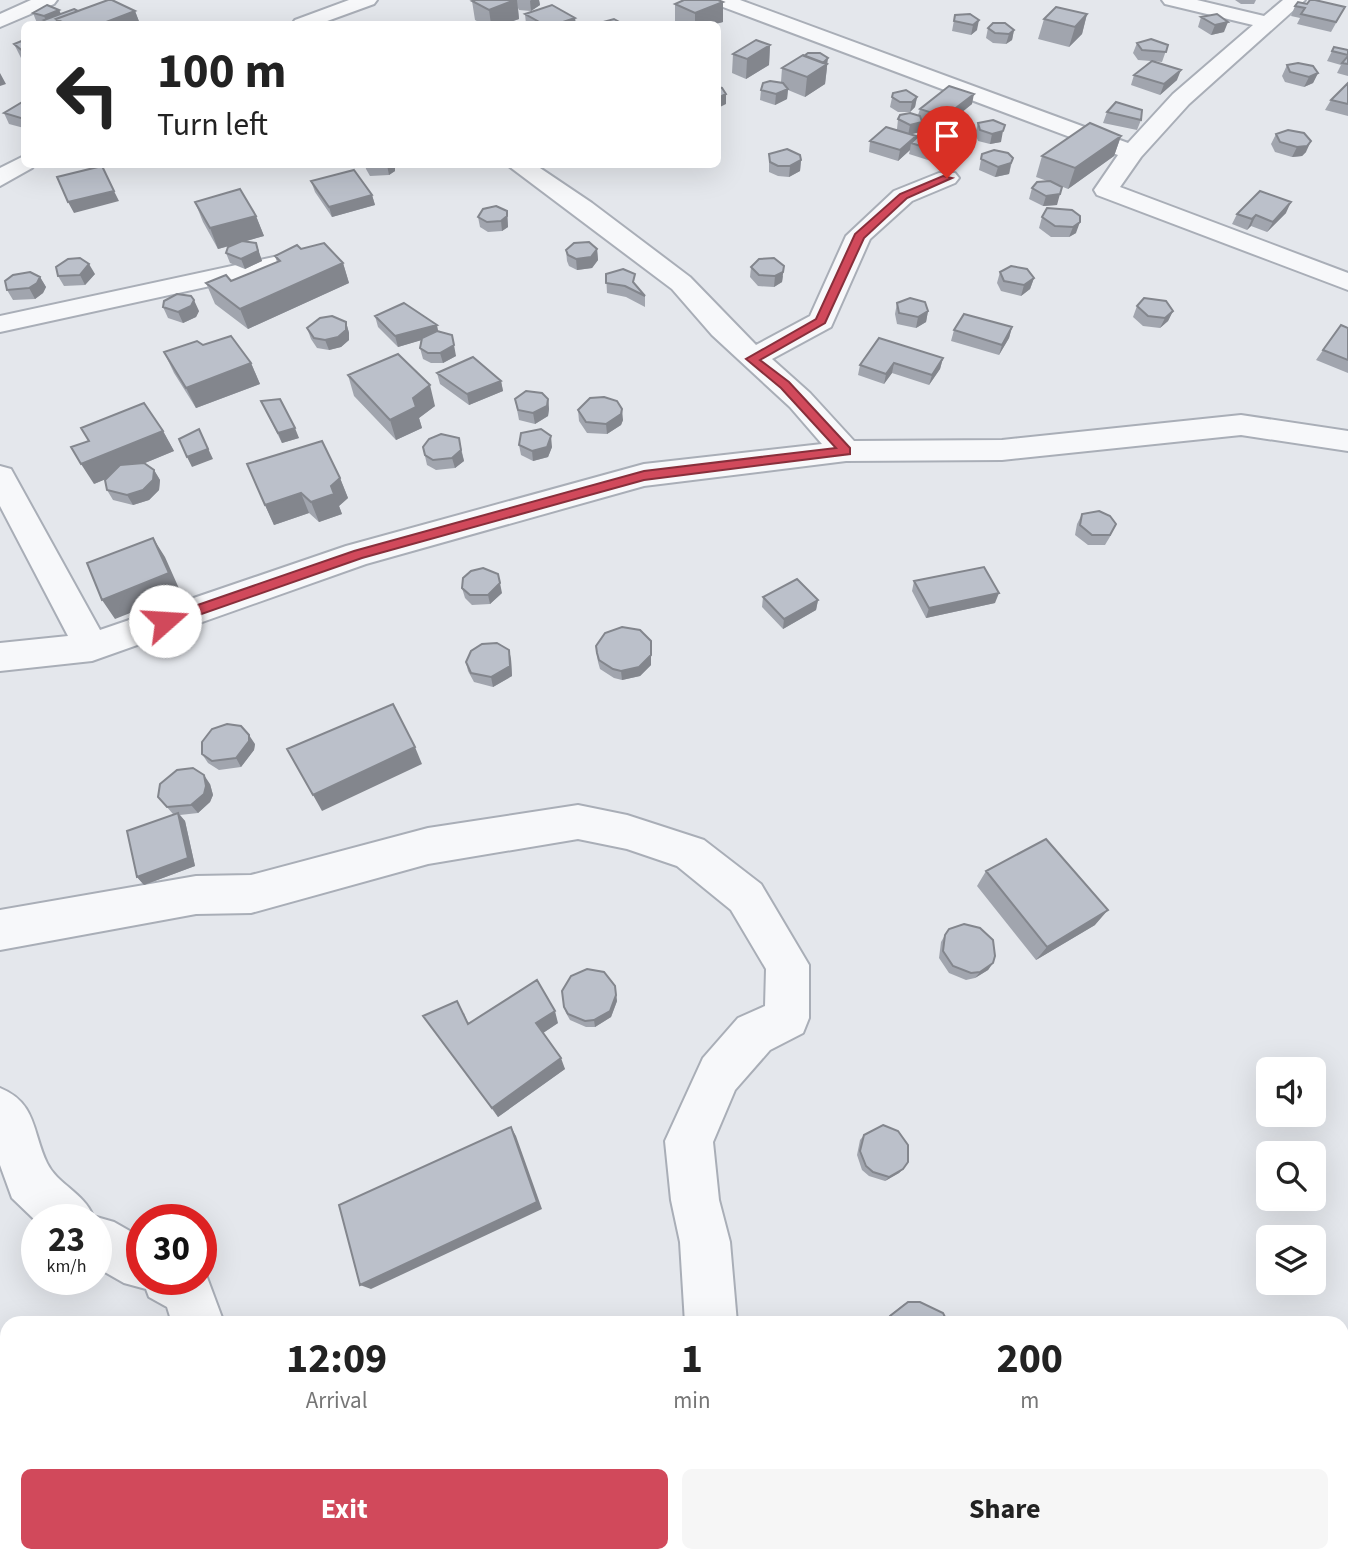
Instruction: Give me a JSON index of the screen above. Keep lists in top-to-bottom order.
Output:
{
  "page": {
    "turn": ["100 m", "Turn left"],
    "speed": "23 km/h",
    "limit": "30",
    "eta": [
      "12:09",
      "Arrival",
      "1",
      "min",
      "200",
      "m"
    ],
    "buttons": ["Exit", "Share"]
  }
}
